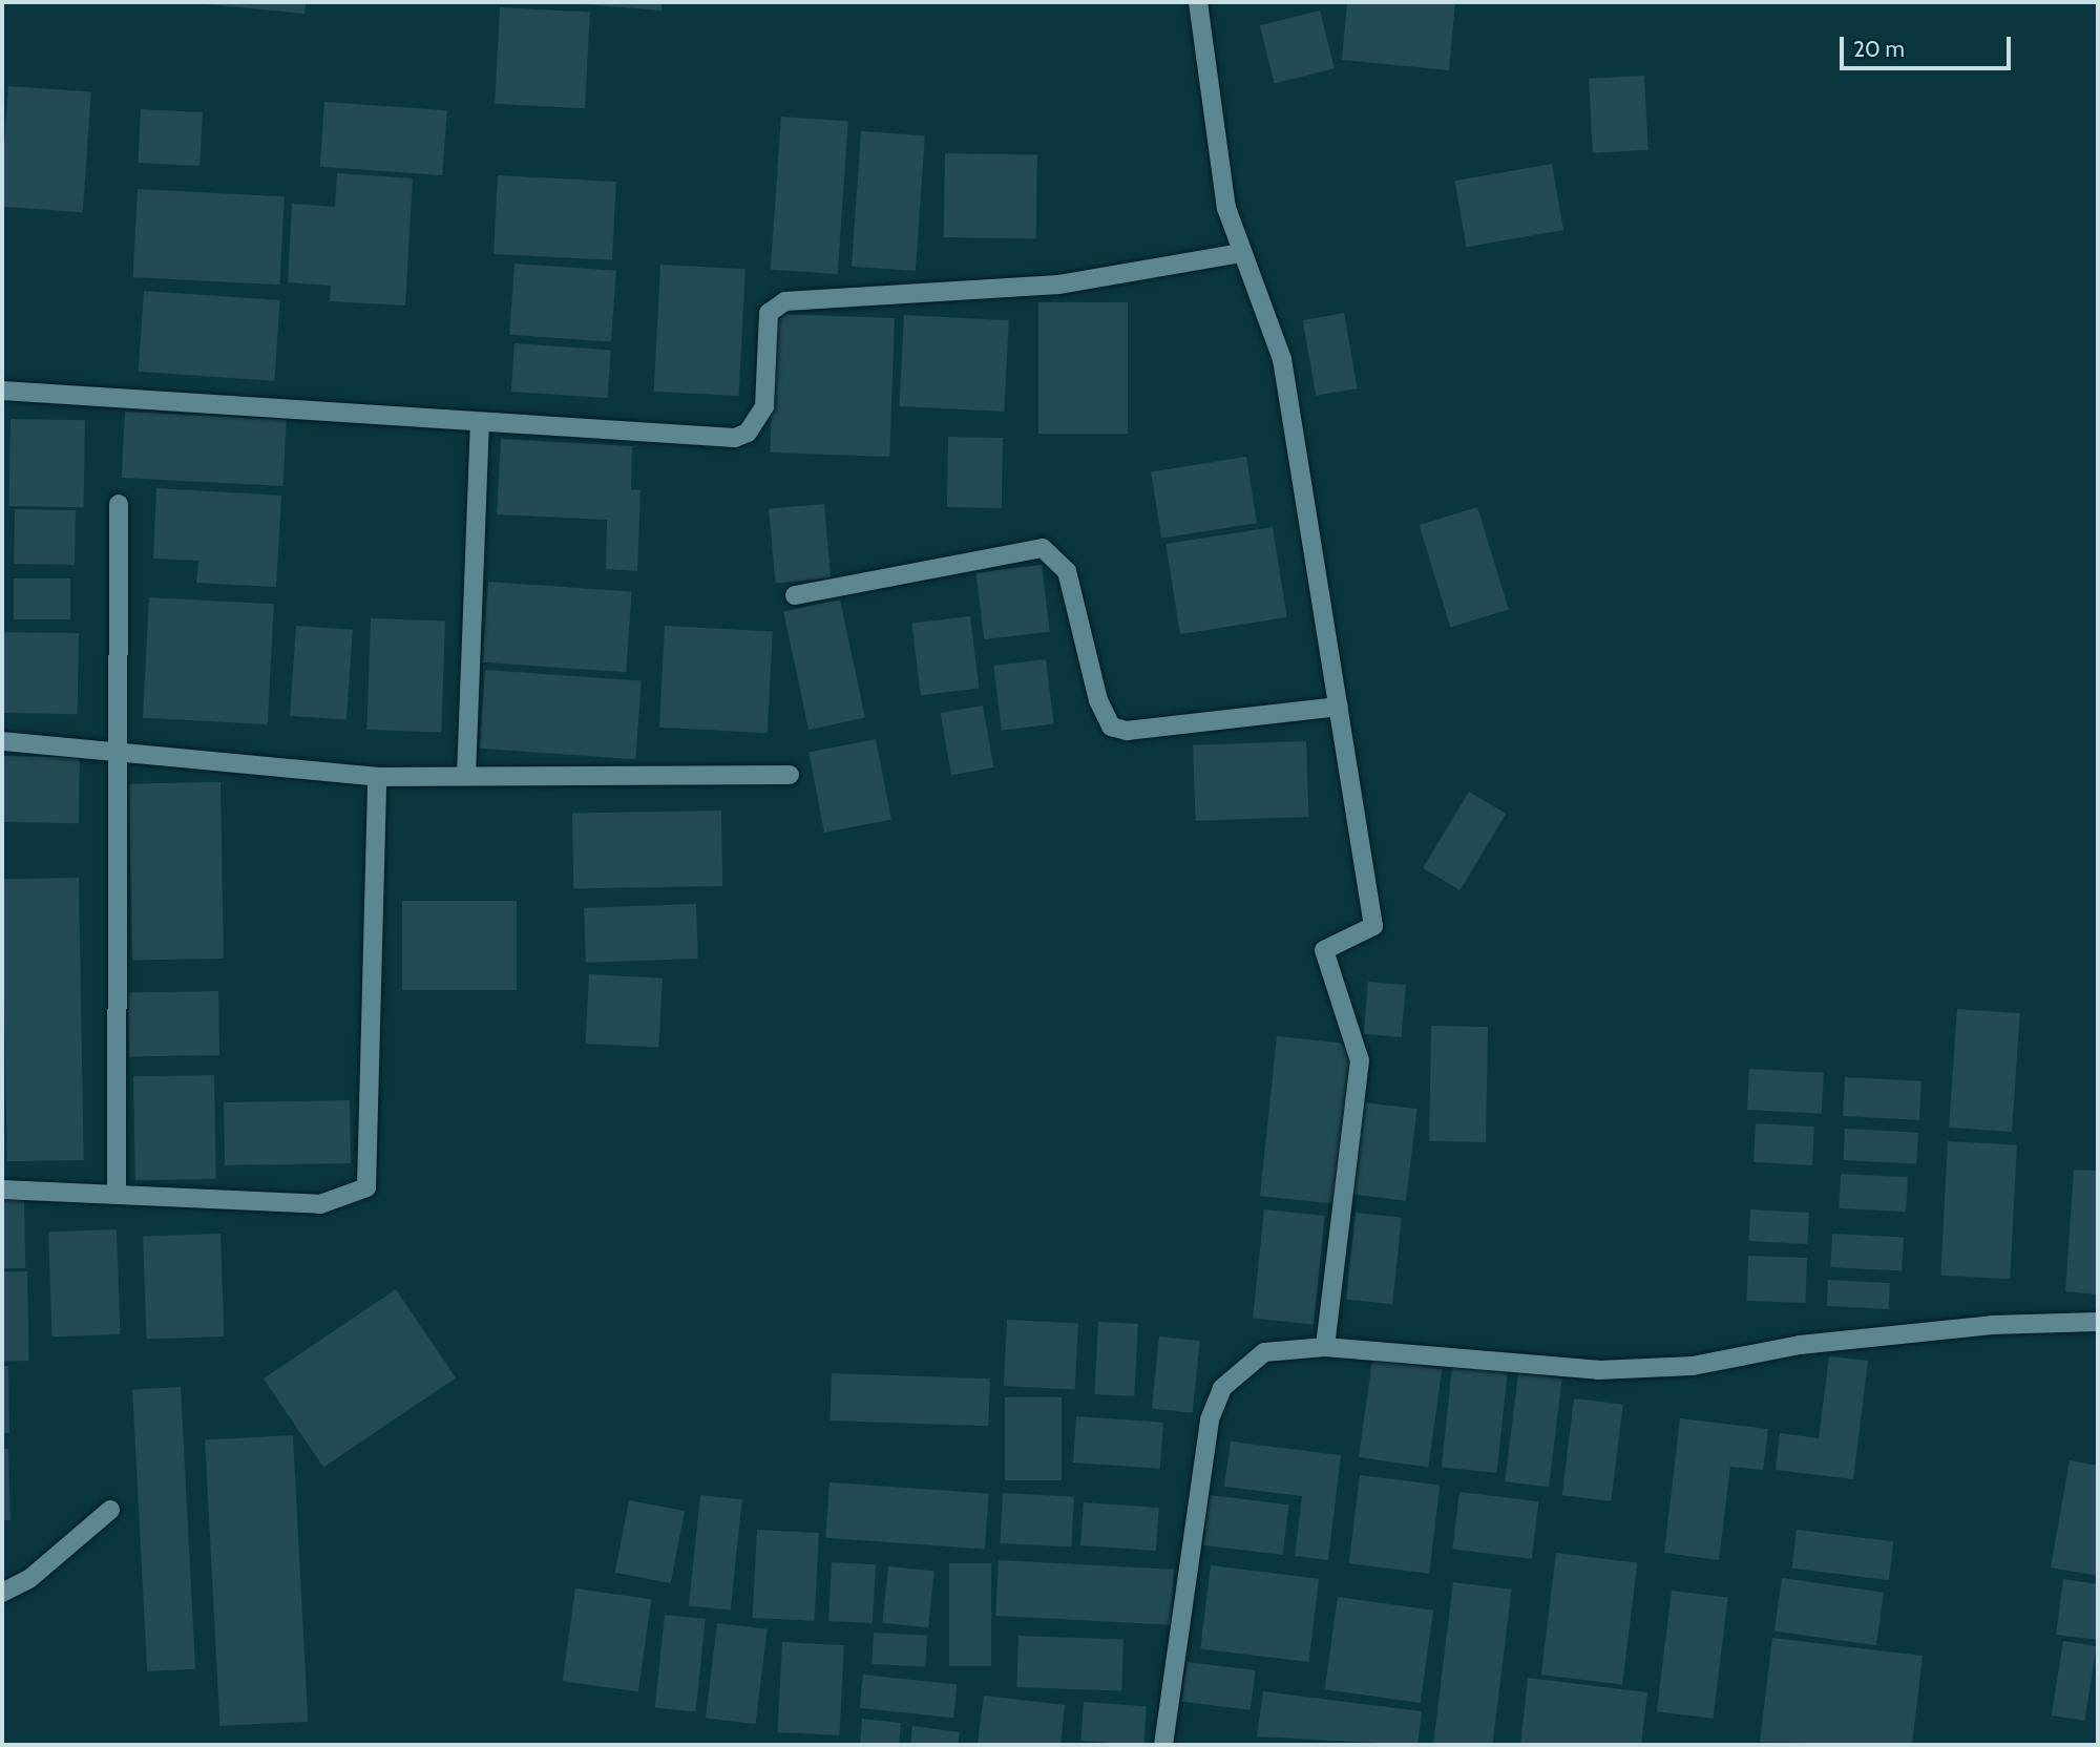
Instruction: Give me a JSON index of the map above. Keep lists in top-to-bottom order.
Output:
{
  "scale_bar": "20 m"
}
